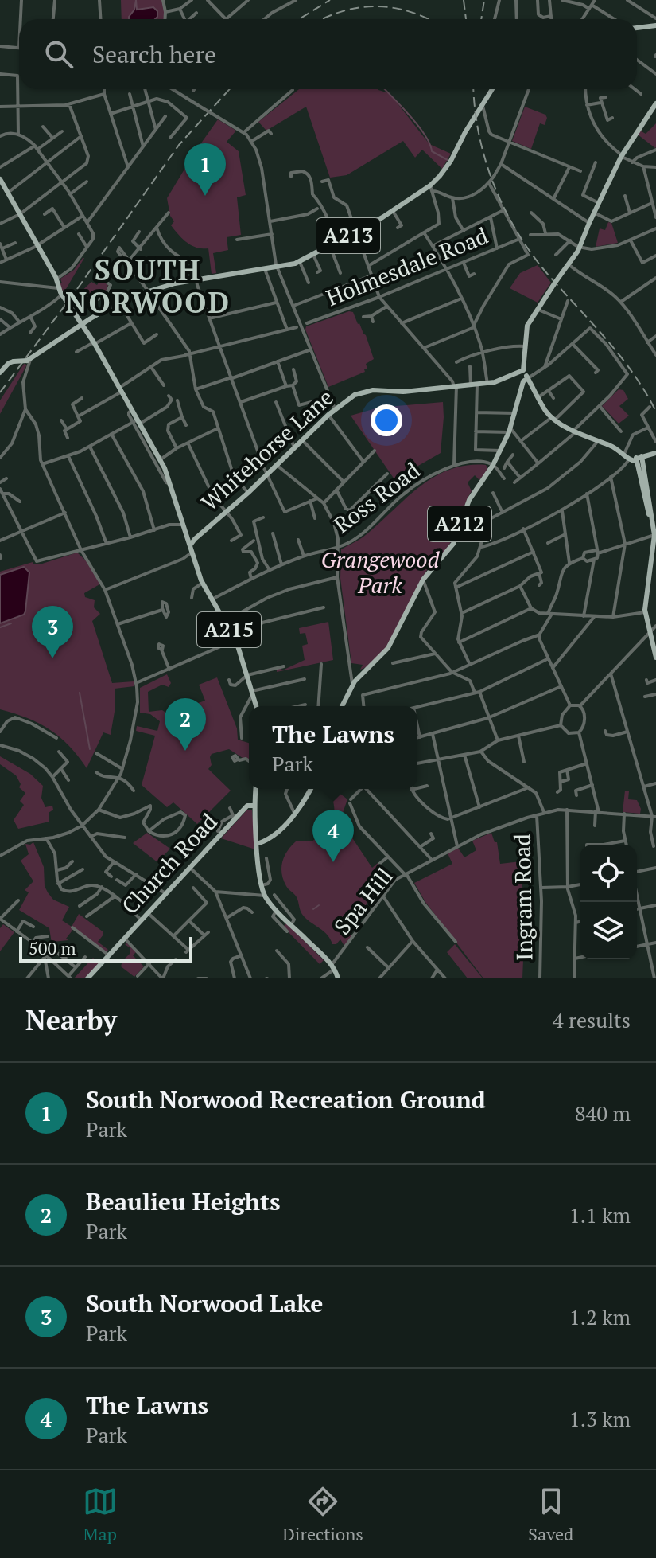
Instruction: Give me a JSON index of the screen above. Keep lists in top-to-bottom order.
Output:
{
  "streets": {
    "main road": [
      "A213",
      "Whitehorse Lane",
      "A212",
      "A215",
      "Church Road"
    ],
    "street": [
      "Holmesdale Road",
      "Ross Road",
      "Ingram Road",
      "Spa Hill"
    ]
  },
  "crossings": [
    ["A213", "A215"],
    ["Holmesdale Road", "A215"],
    ["Whitehorse Lane", "A215"],
    ["Ross Road", "A212"],
    ["Ross Road", "A215"],
    ["Ingram Road", "Spa Hill"]
  ],
  "districts": ["SOUTH NORWOOD"],
  "parks": ["Grangewood Park"],
  "scale_bar": "500 m",
  "page": {
    "search": "Search here",
    "pins": [
      "1",
      "3",
      "2",
      "4"
    ],
    "popup": ["The Lawns", "Park"],
    "scale": "500 m",
    "heading": ["Nearby", "4 results"],
    "list": [
      {
        "mark": "1",
        "name": "South Norwood Recreation Ground",
        "note": "Park",
        "value": "840 m"
      },
      {
        "mark": "2",
        "name": "Beaulieu Heights",
        "note": "Park",
        "value": "1.1 km"
      },
      {
        "mark": "3",
        "name": "South Norwood Lake",
        "note": "Park",
        "value": "1.2 km"
      },
      {
        "mark": "4",
        "name": "The Lawns",
        "note": "Park",
        "value": "1.3 km"
      }
    ],
    "nav": ["Map", "Directions", "Saved"]
  }
}
